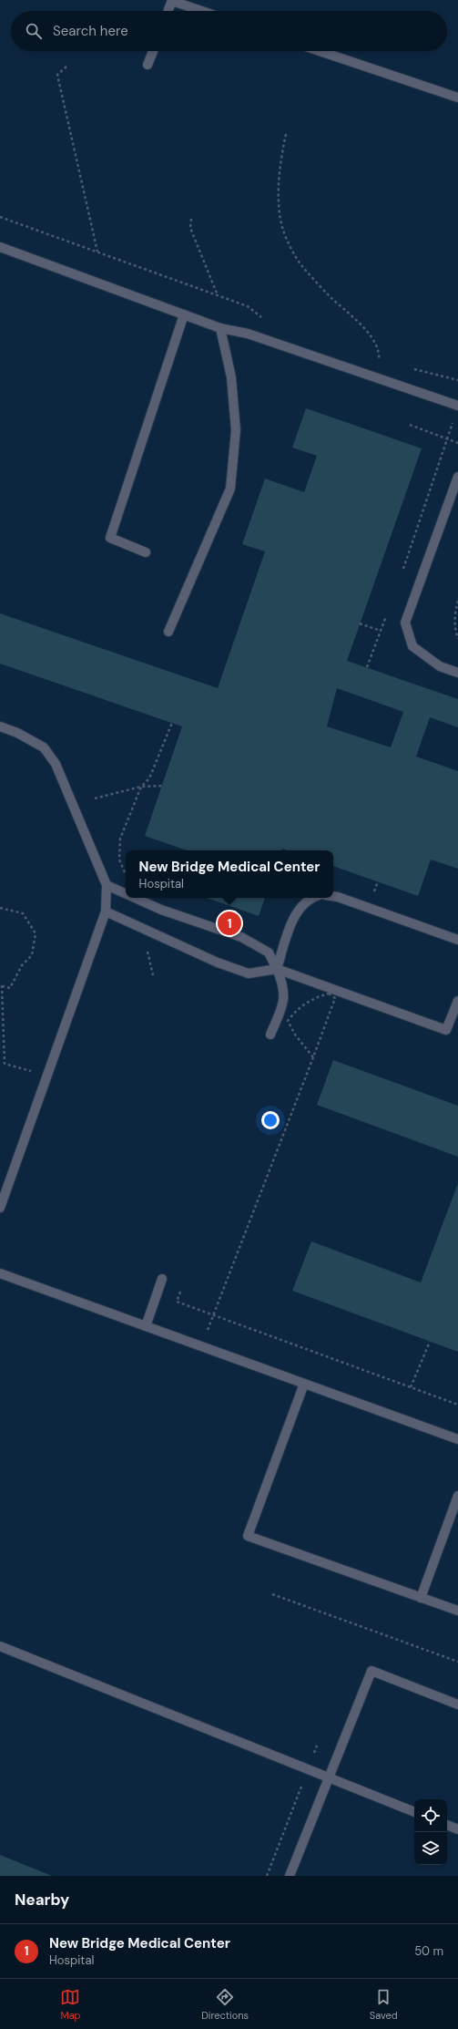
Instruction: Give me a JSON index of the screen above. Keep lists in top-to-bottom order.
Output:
{
  "page": {
    "search": "Search here",
    "popup": ["New Bridge Medical Center", "Hospital"],
    "pins": "1",
    "heading": "Nearby",
    "list": [
      {
        "mark": "1",
        "name": "New Bridge Medical Center",
        "note": "Hospital",
        "value": "50 m"
      }
    ],
    "nav": ["Map", "Directions", "Saved"]
  }
}
